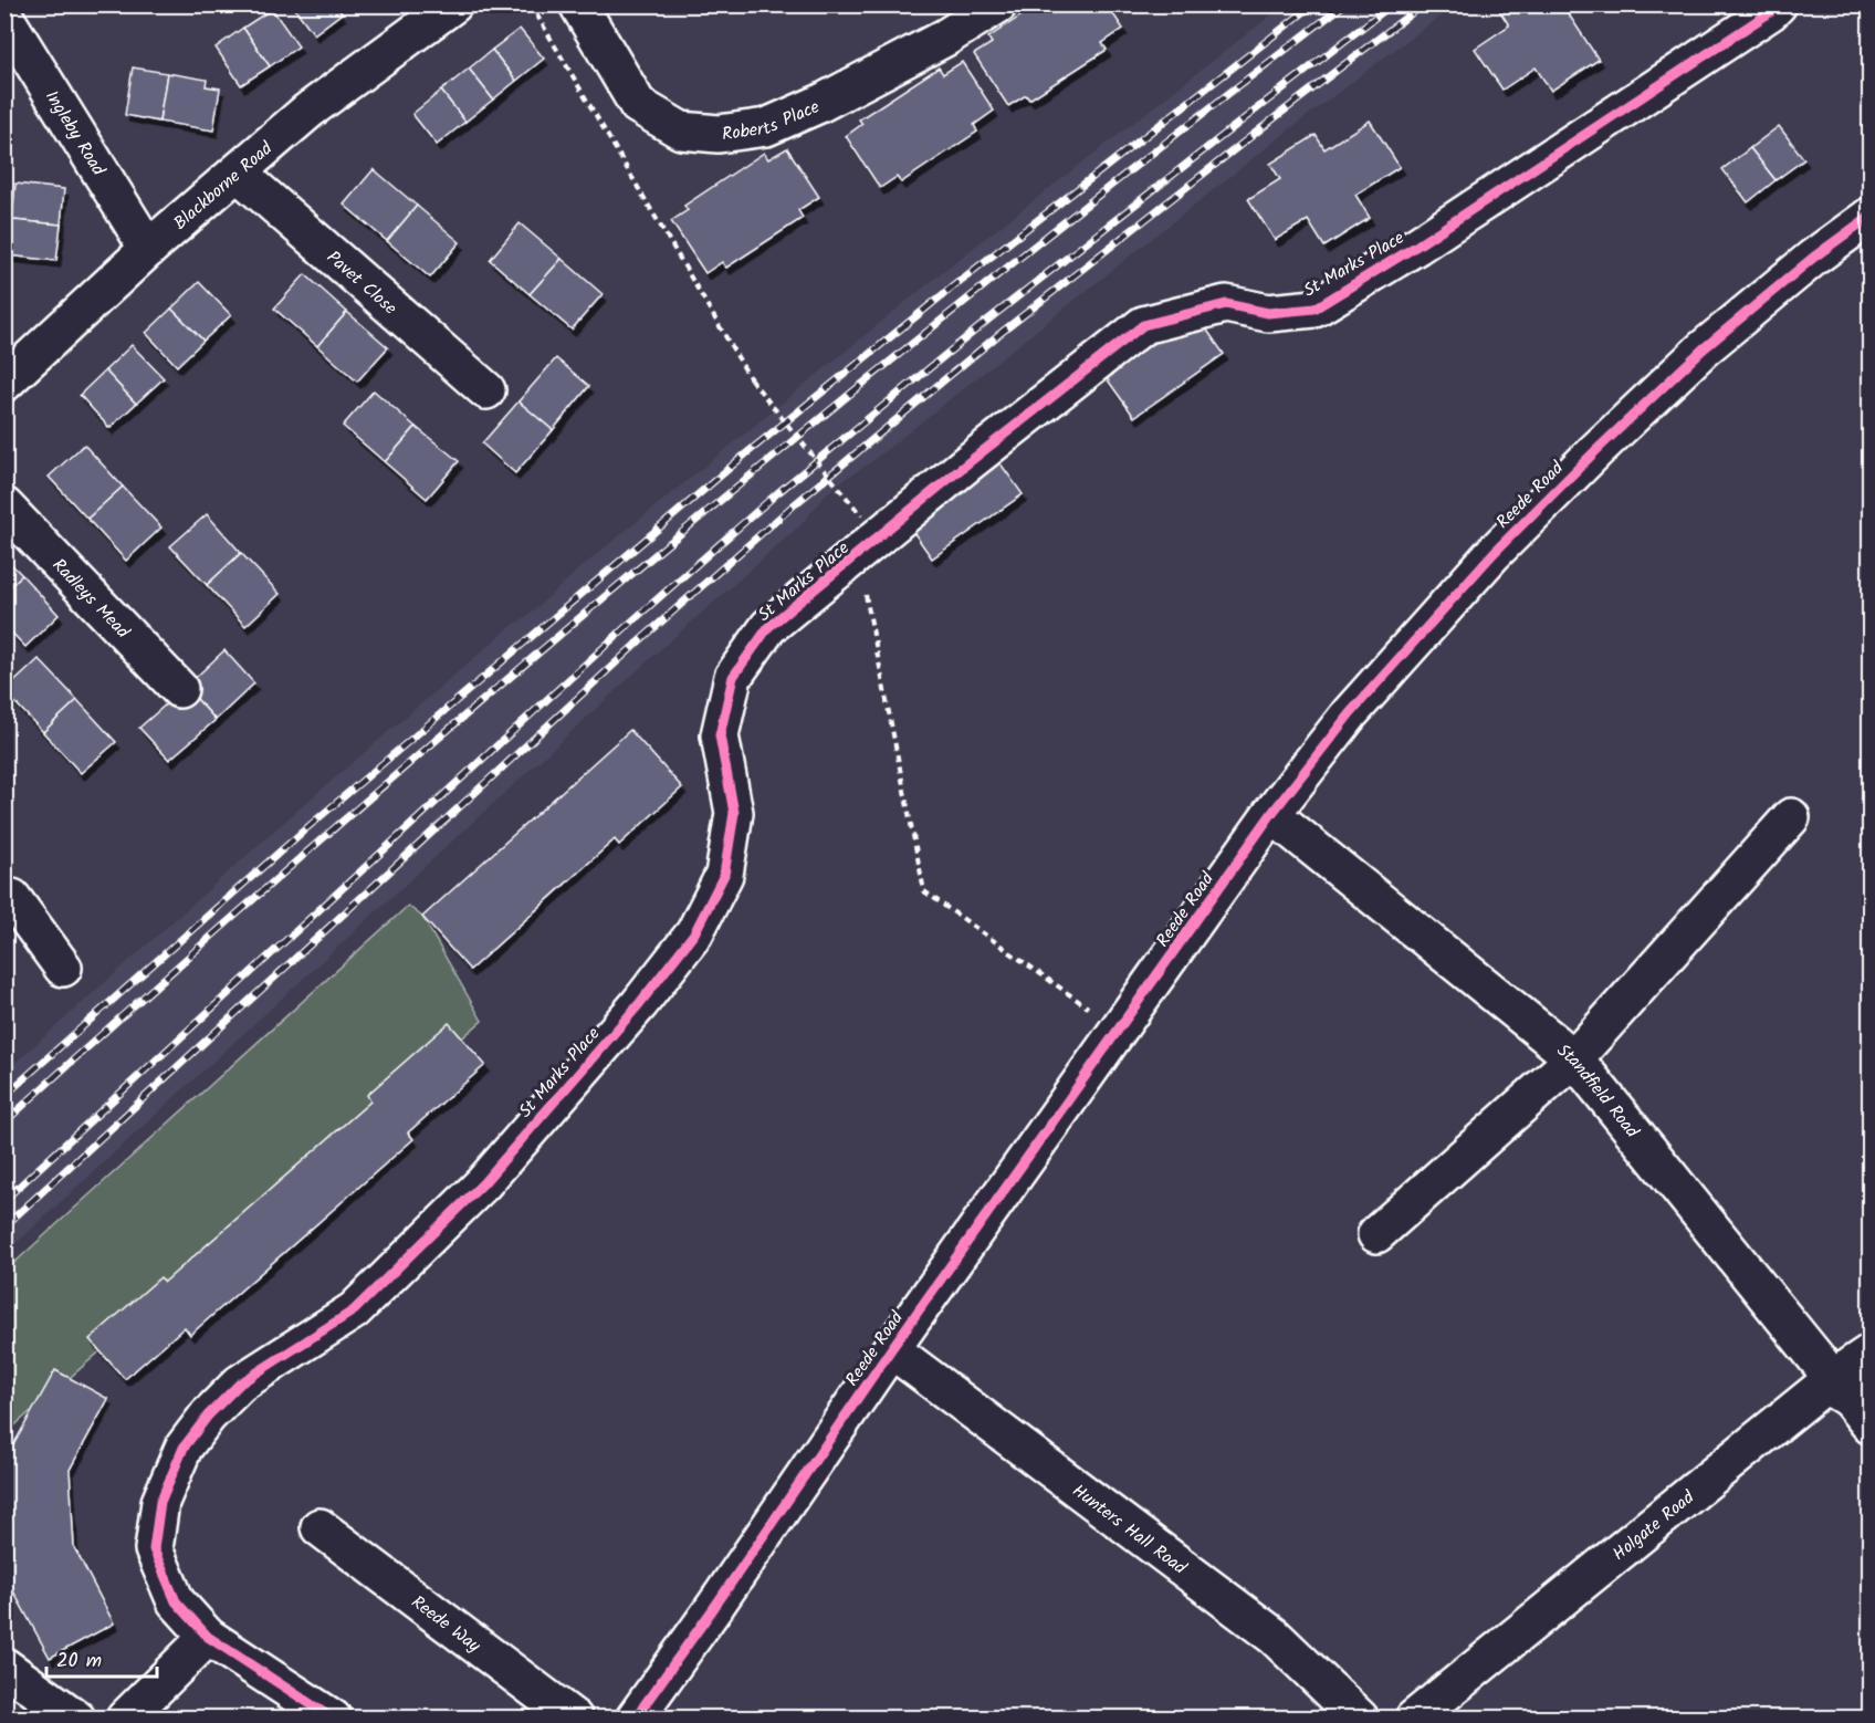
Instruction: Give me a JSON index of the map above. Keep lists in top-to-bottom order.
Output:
{
  "streets": {
    "street": [
      "Roberts Place",
      "Ingleby Road",
      "Blackborne Road",
      "St Marks Place",
      "Pavet Close",
      "Reede Road",
      "Radleys Mead",
      "Standfield Road",
      "Holgate Road",
      "Hunters Hall Road",
      "Reede Way"
    ]
  },
  "crossings": [
    ["Ingleby Road", "Blackborne Road"],
    ["Blackborne Road", "Pavet Close"],
    ["Reede Road", "Standfield Road"],
    ["Reede Road", "Hunters Hall Road"],
    ["Standfield Road", "Holgate Road"]
  ],
  "scale_bar": "20 m"
}
